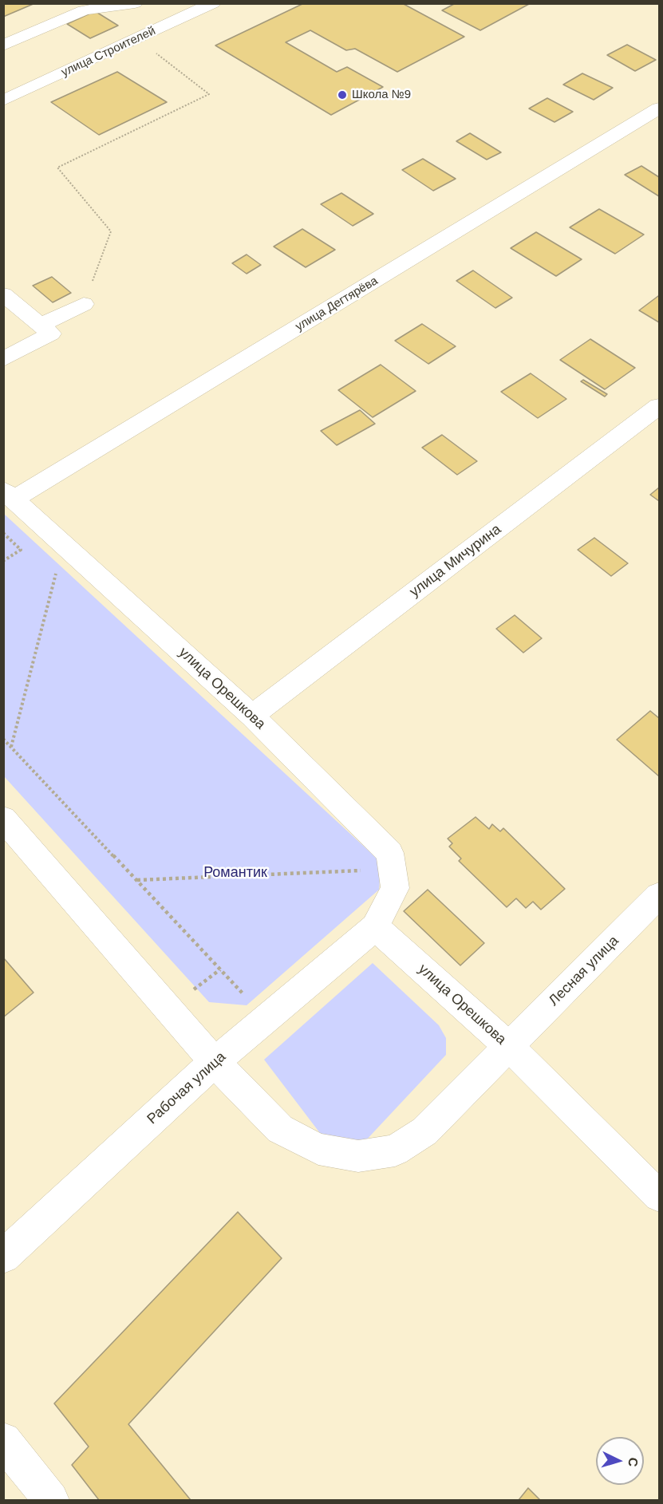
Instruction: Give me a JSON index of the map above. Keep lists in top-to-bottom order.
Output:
{
  "streets": {
    "street": [
      "улица Строителей",
      "улица Дегтярёва",
      "улица Мичурина",
      "улица Орешкова",
      "Лесная улица",
      "Рабочая улица"
    ]
  },
  "crossings": [
    ["улица Дегтярёва", "улица Орешкова"],
    ["улица Мичурина", "улица Орешкова"],
    ["улица Орешкова", "Лесная улица"],
    ["улица Орешкова", "Рабочая улица"]
  ],
  "parks": ["Романтик"],
  "places": ["Школа №9"],
  "north": "right"
}
